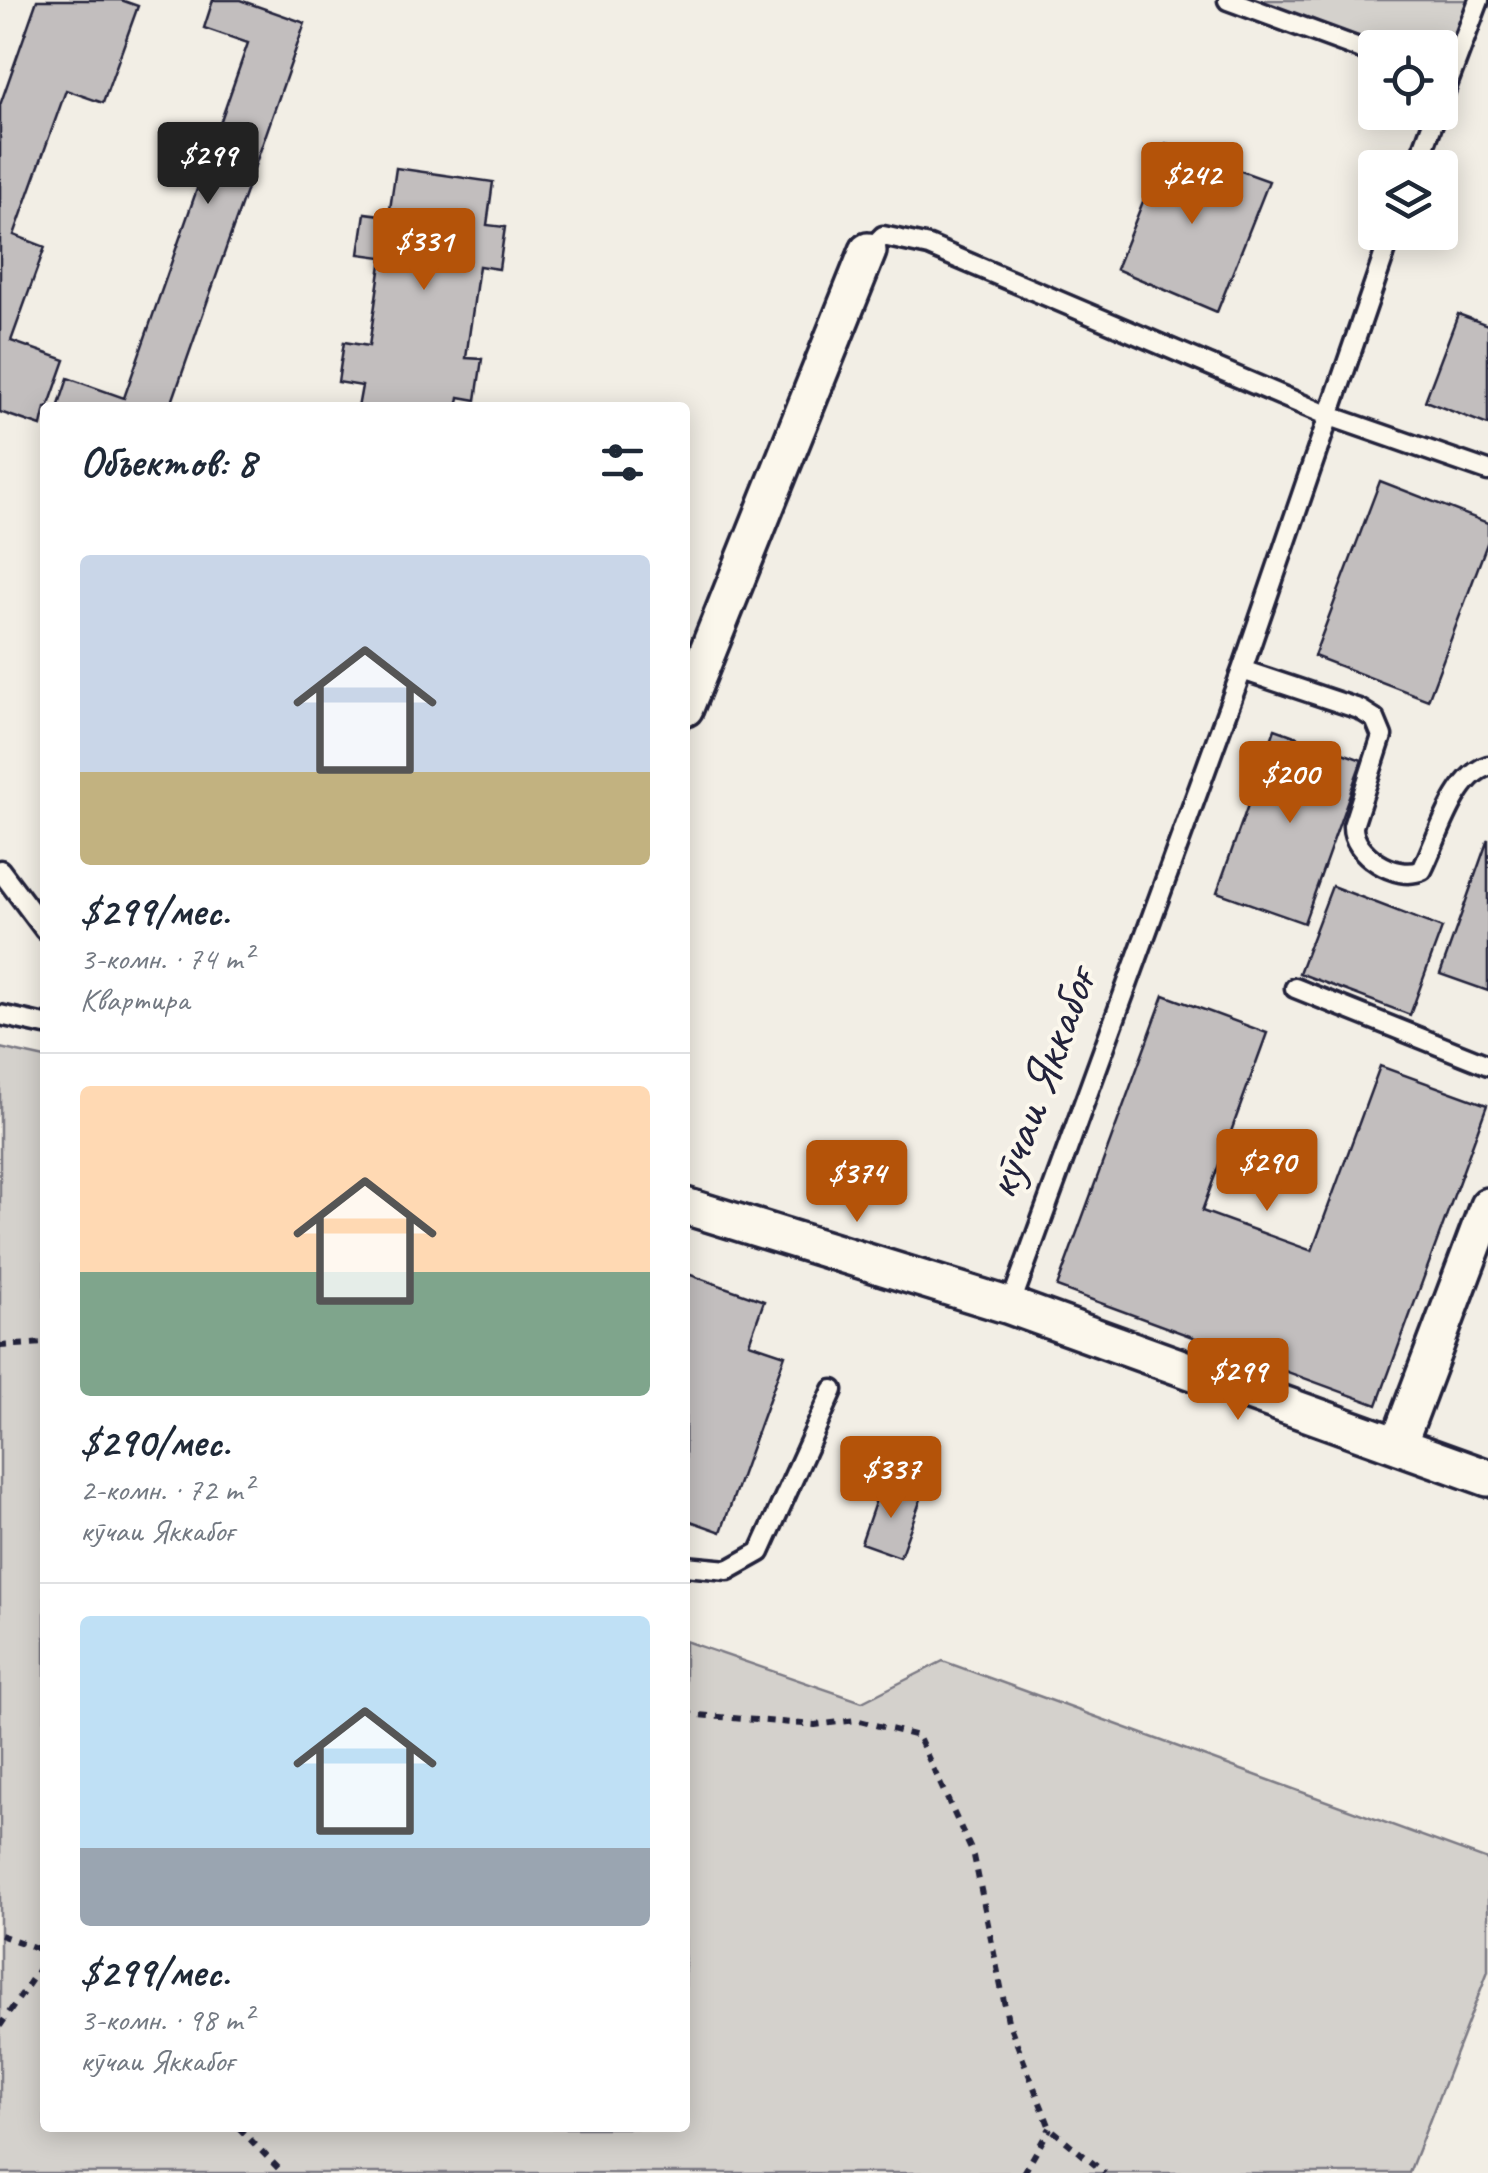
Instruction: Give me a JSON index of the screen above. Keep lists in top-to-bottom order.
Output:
{
  "streets": {
    "lane": ["кӯчаи Яккабоғ"]
  },
  "page": {
    "price": [
      "$299",
      "$242",
      "$331",
      "$200",
      "$290",
      "$374",
      "$299",
      "$337"
    ],
    "heading": "Объектов: 8",
    "list": [
      {
        "name": "$299/мес.",
        "note": "3-комн. · 74 m² · Квартира"
      },
      {
        "name": "$290/мес.",
        "note": "2-комн. · 72 m² · кӯчаи Яккабоғ"
      },
      {
        "name": "$299/мес.",
        "note": "3-комн. · 98 m² · кӯчаи Яккабоғ"
      }
    ]
  }
}
